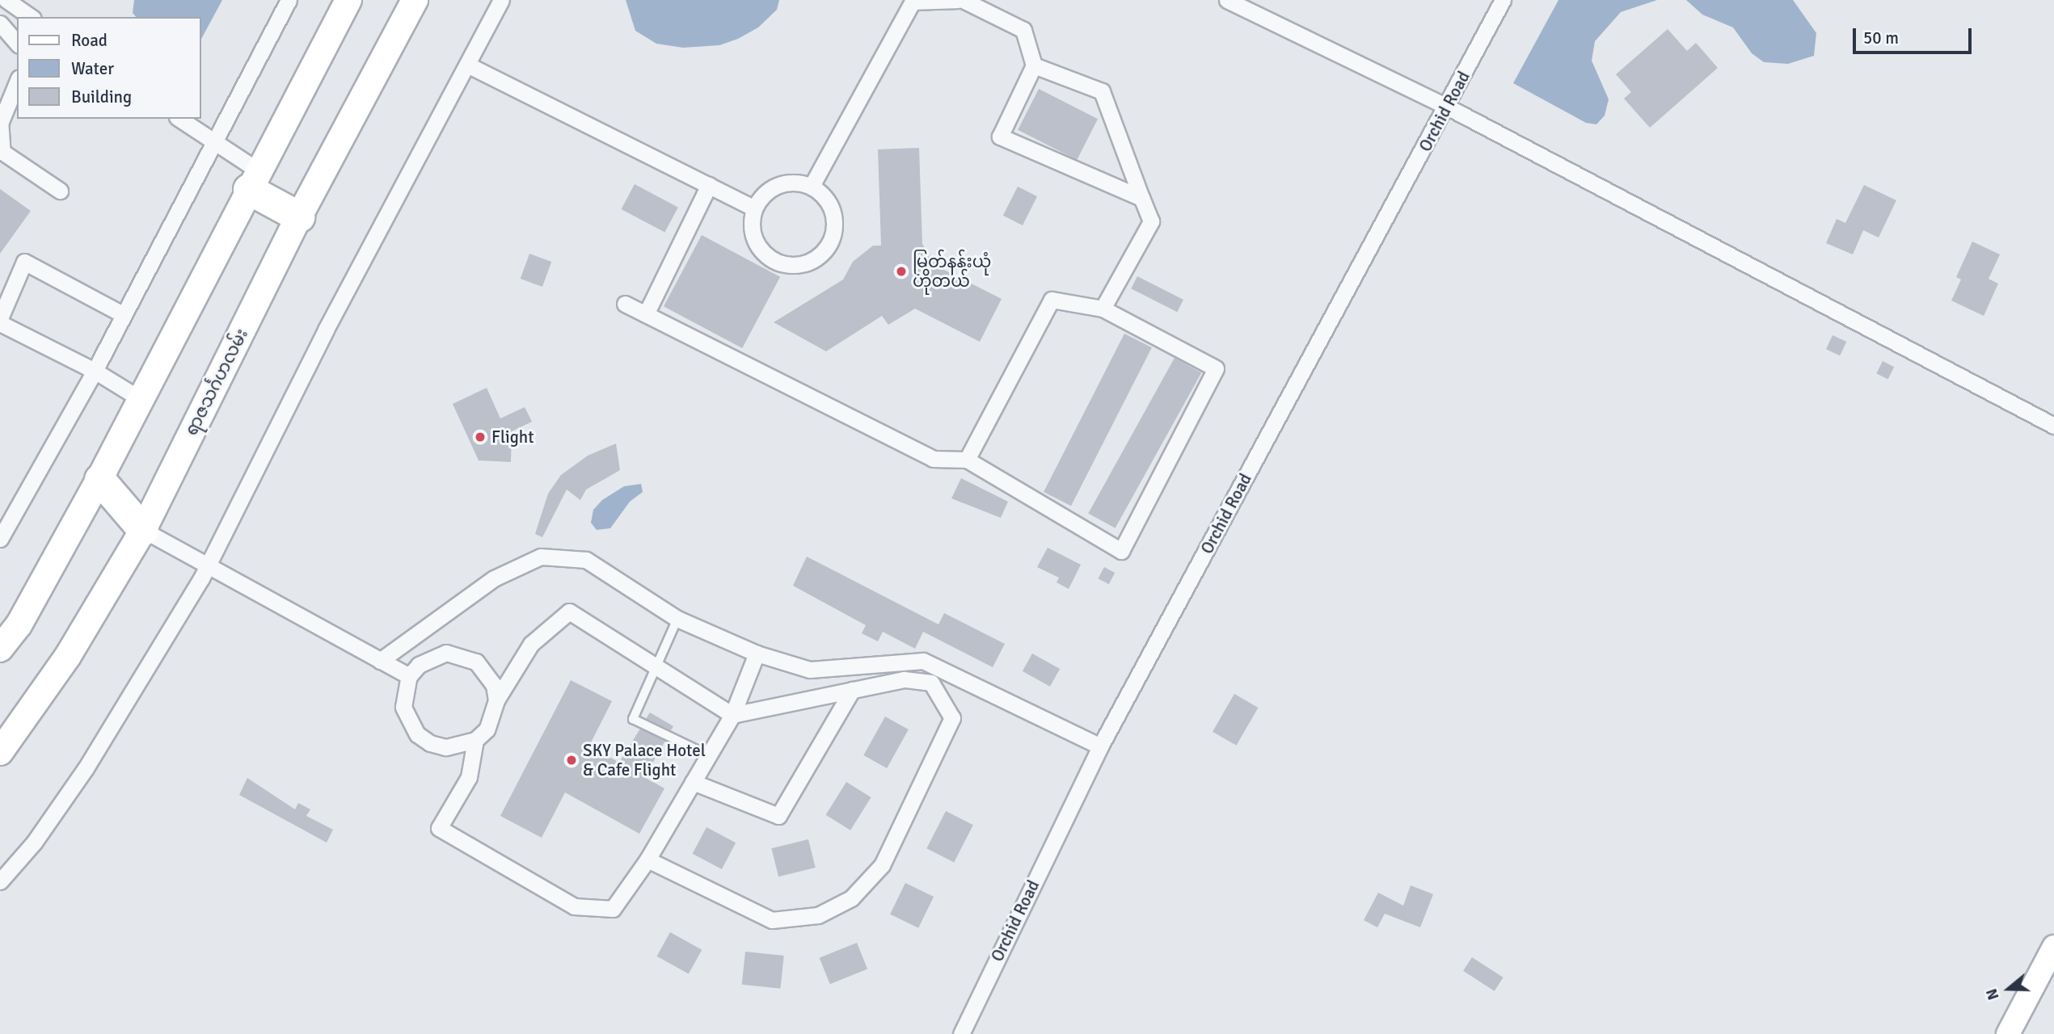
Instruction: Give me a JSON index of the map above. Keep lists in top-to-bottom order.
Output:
{
  "streets": {
    "main road": ["ရာဇသင်္ဂဟလမ်း"],
    "street": ["Orchid Road"]
  },
  "places": ["မြတ်နန်းယုံ ဟိုတယ်", "Flight", "SKY Palace Hotel & Cafe Flight"],
  "legend": ["Road", "Water", "Building"],
  "scale_bar": "50 m",
  "north": "left"
}
